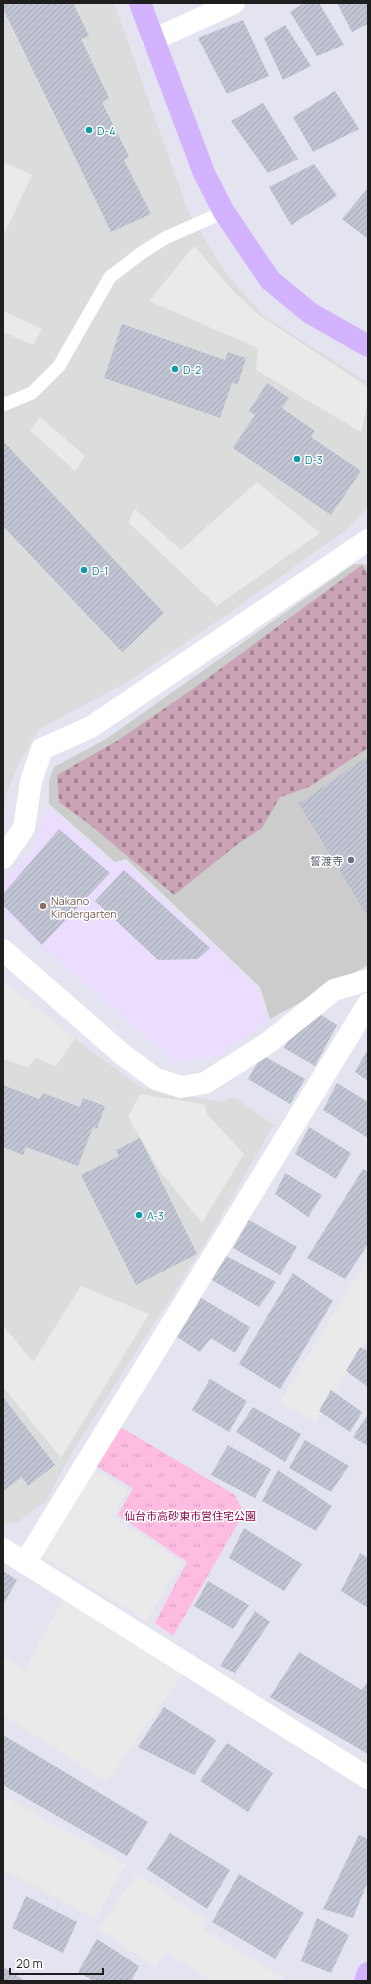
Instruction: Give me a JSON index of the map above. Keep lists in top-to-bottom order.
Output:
{
  "parks": ["仙台市高砂東市営住宅公園"],
  "places": [
    "D-4",
    "D-2",
    "D-3",
    "D-1",
    "誓渡寺",
    "Nakano Kindergarten",
    "A-3"
  ],
  "scale_bar": "20 m"
}
